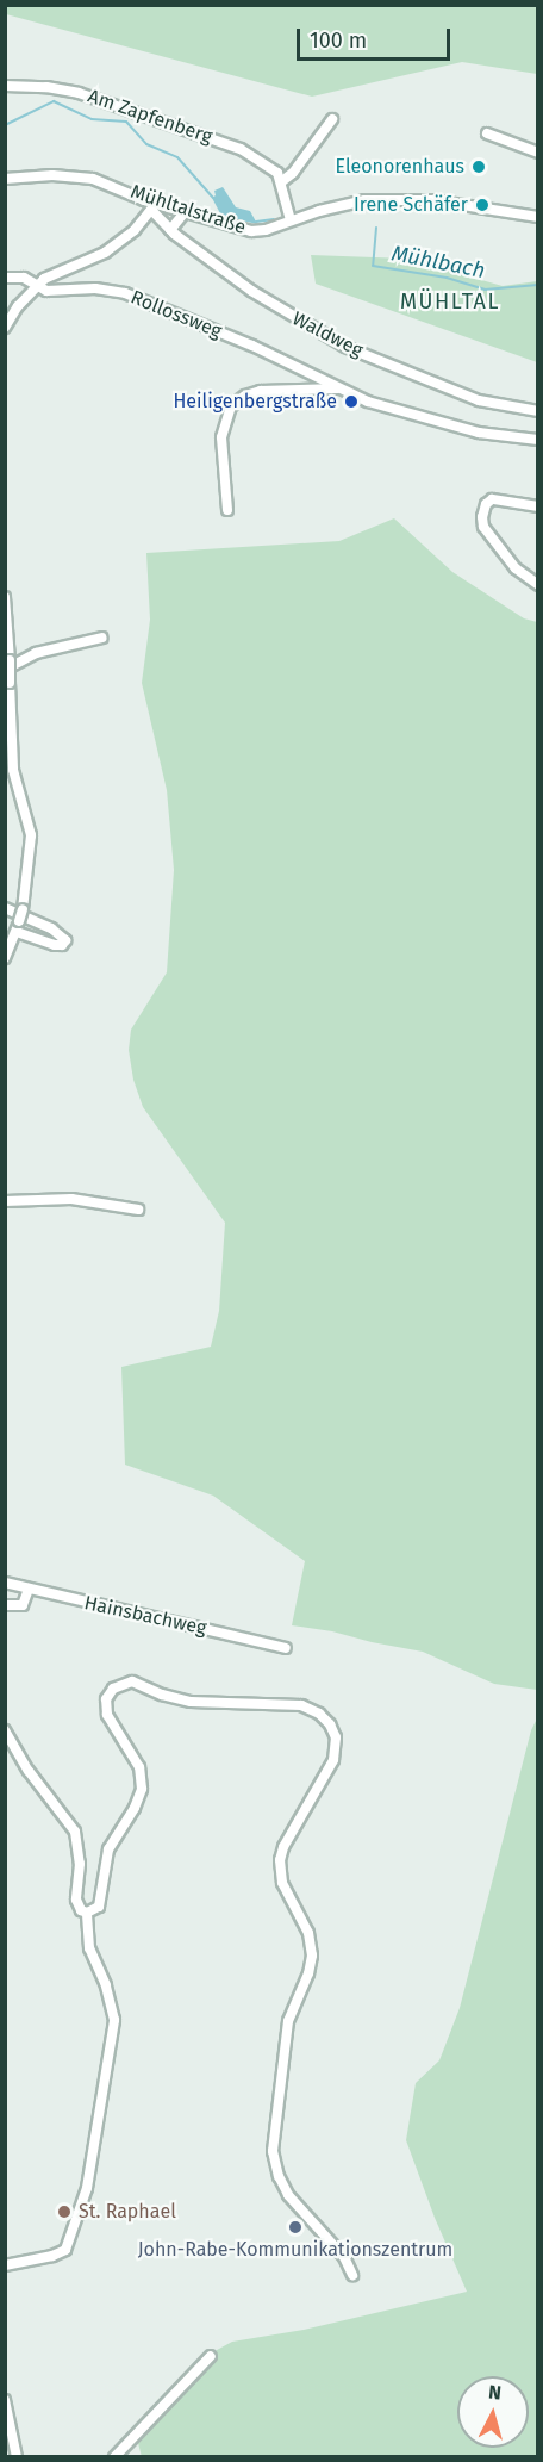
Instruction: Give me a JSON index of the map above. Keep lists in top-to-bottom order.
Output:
{
  "streets": {
    "street": [
      "Am Zapfenberg",
      "Mühltalstraße",
      "Rollossweg",
      "Waldweg",
      "Hainsbachweg"
    ]
  },
  "crossings": [
    ["Mühltalstraße", "Waldweg"]
  ],
  "districts": ["MÜHLTAL"],
  "water": ["Mühlbach"],
  "places": [
    "Eleonorenhaus",
    "Irene Schäfer",
    "Heiligenbergstraße",
    "St. Raphael",
    "John-Rabe-Kommunikationszentrum"
  ],
  "scale_bar": "100 m",
  "north": "top"
}
